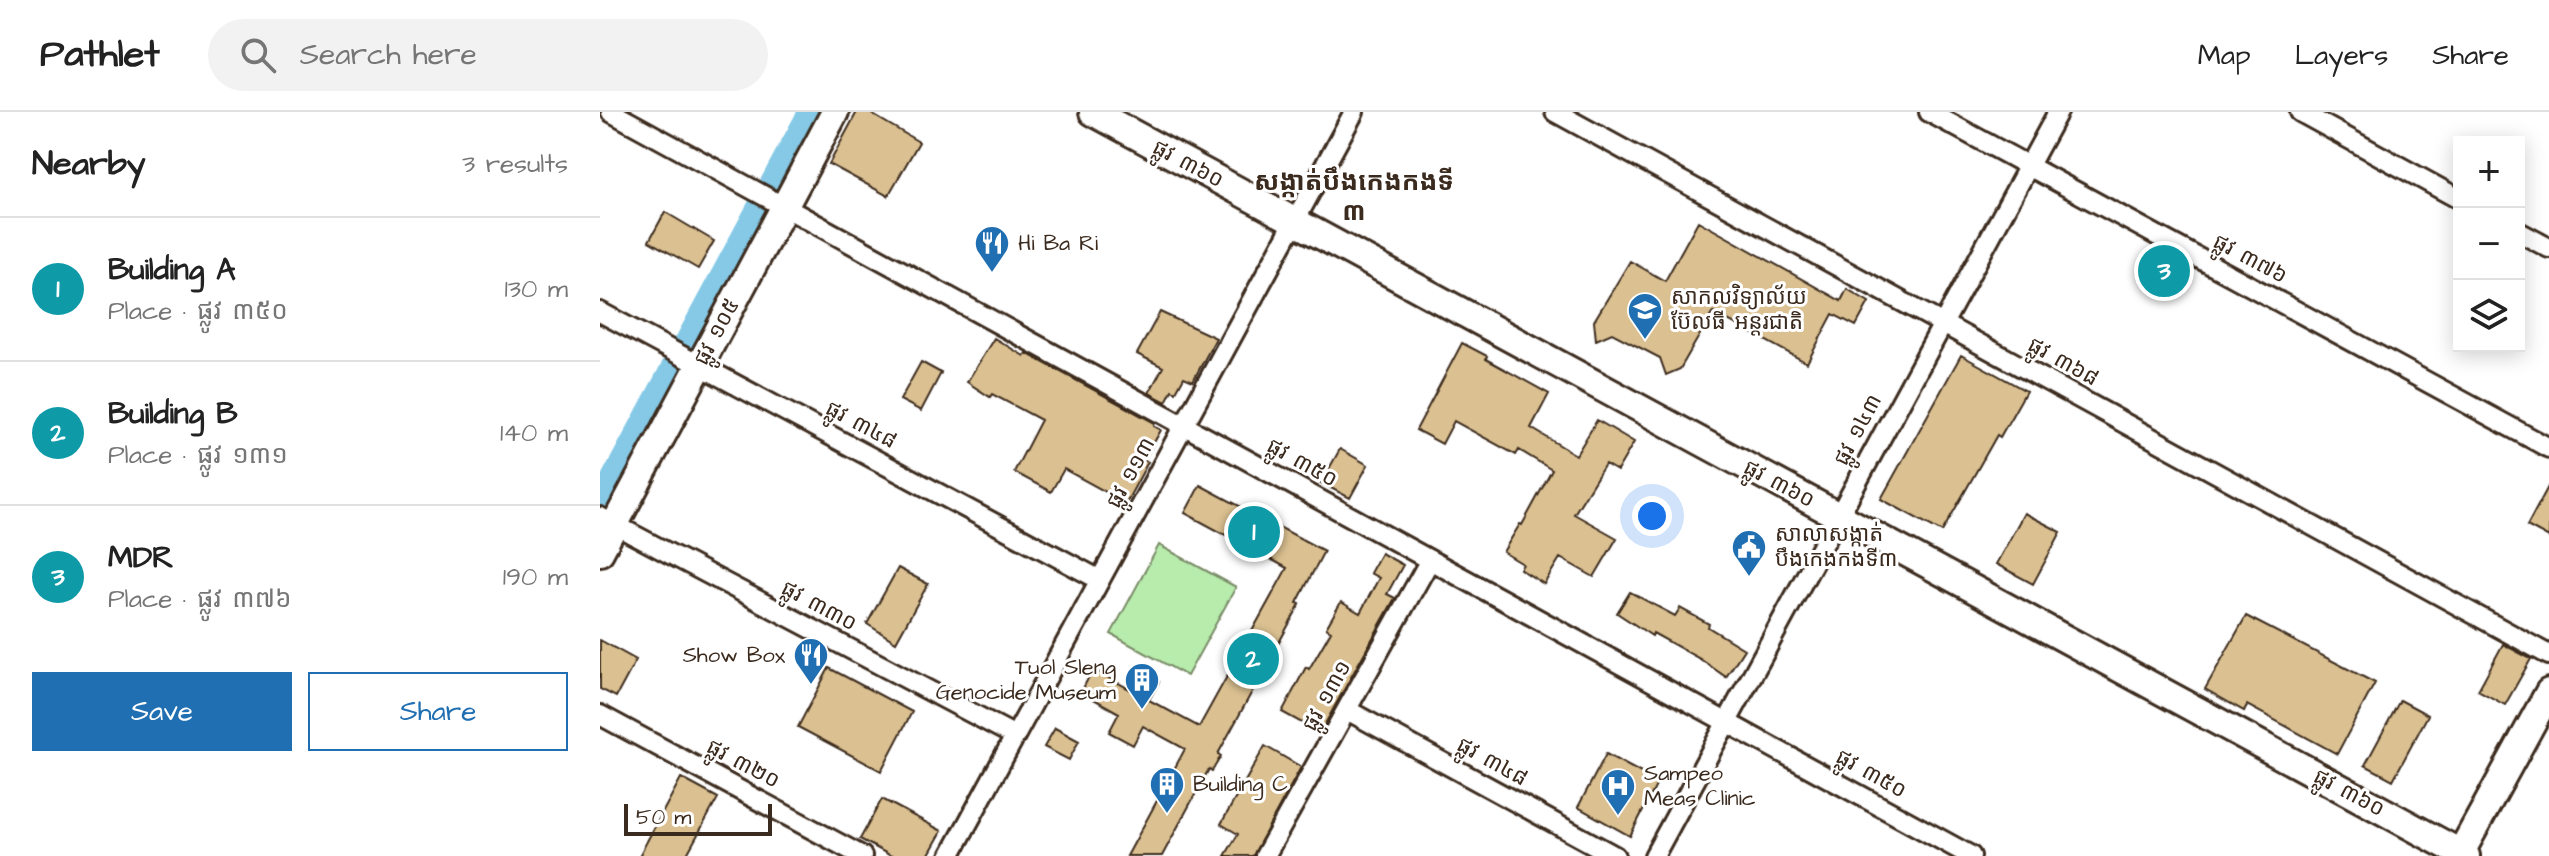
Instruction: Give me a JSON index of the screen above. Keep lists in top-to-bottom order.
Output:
{
  "streets": {
    "street": [
      "ផ្លូវ ៣៦០",
      "ផ្លូវ ៣៧៦",
      "ផ្លូវ ១០៥",
      "ផ្លូវ ៣៦៨",
      "ផ្លូវ ៣៤៨",
      "ផ្លូវ ១៤៣",
      "ផ្លូវ ៣៥០",
      "ផ្លូវ ១១៣",
      "ផ្លូវ ៣៣០",
      "ផ្លូវ ១៣១",
      "ផ្លូវ ៣២០"
    ]
  },
  "crossings": [
    ["ផ្លូវ ៣៦០", "ផ្លូវ ១៤៣"],
    ["ផ្លូវ ៣៦០", "ផ្លូវ ១១៣"],
    ["ផ្លូវ ៣៧៦", "ផ្លូវ ១៤៣"],
    ["ផ្លូវ ១០៥", "ផ្លូវ ៣៤៨"],
    ["ផ្លូវ ១០៥", "ផ្លូវ ៣៥០"],
    ["ផ្លូវ ១០៥", "ផ្លូវ ៣៣០"],
    ["ផ្លូវ ៣៦៨", "ផ្លូវ ១៤៣"],
    ["ផ្លូវ ៣៤៨", "ផ្លូវ ១១៣"],
    ["ផ្លូវ ៣៤៨", "ផ្លូវ ១៣១"],
    ["ផ្លូវ ១៤៣", "ផ្លូវ ៣៥០"],
    ["ផ្លូវ ៣៥០", "ផ្លូវ ១១៣"],
    ["ផ្លូវ ៣៥០", "ផ្លូវ ១៣១"],
    ["ផ្លូវ ១១៣", "ផ្លូវ ៣៣០"]
  ],
  "districts": ["សង្កាត់បឹងកេងកងទី ៣"],
  "places": {
    "restaurant": ["Hi Ba Ri", "Show Box"],
    "school or university": ["សាកលវិទ្យាល័យ ប៊ែលធី អន្តរជាតិ"],
    "public building": ["សាលាសង្កាត់ បឹងកេងកងទី៣"],
    "building": ["Tuol Sleng Genocide Museum", "Building C"],
    "hospital": ["Sampeo Meas Clinic"]
  },
  "scale_bar": "50 m",
  "page": {
    "header": "Pathlet",
    "search": "Search here",
    "nav": ["Map", "Layers", "Share"],
    "heading": ["Nearby", "3 results"],
    "map_buttons": ["+", "−"],
    "list": [
      {
        "mark": "1",
        "name": "Building A",
        "note": "Place · ផ្លូវ ៣៥០",
        "value": "130 m"
      },
      {
        "mark": "2",
        "name": "Building B",
        "note": "Place · ផ្លូវ ១៣១",
        "value": "140 m"
      },
      {
        "mark": "3",
        "name": "MDR",
        "note": "Place · ផ្លូវ ៣៧៦",
        "value": "190 m"
      }
    ],
    "pins": ["3", "1", "2"],
    "buttons": ["Save", "Share"],
    "scale": "50 m"
  }
}
